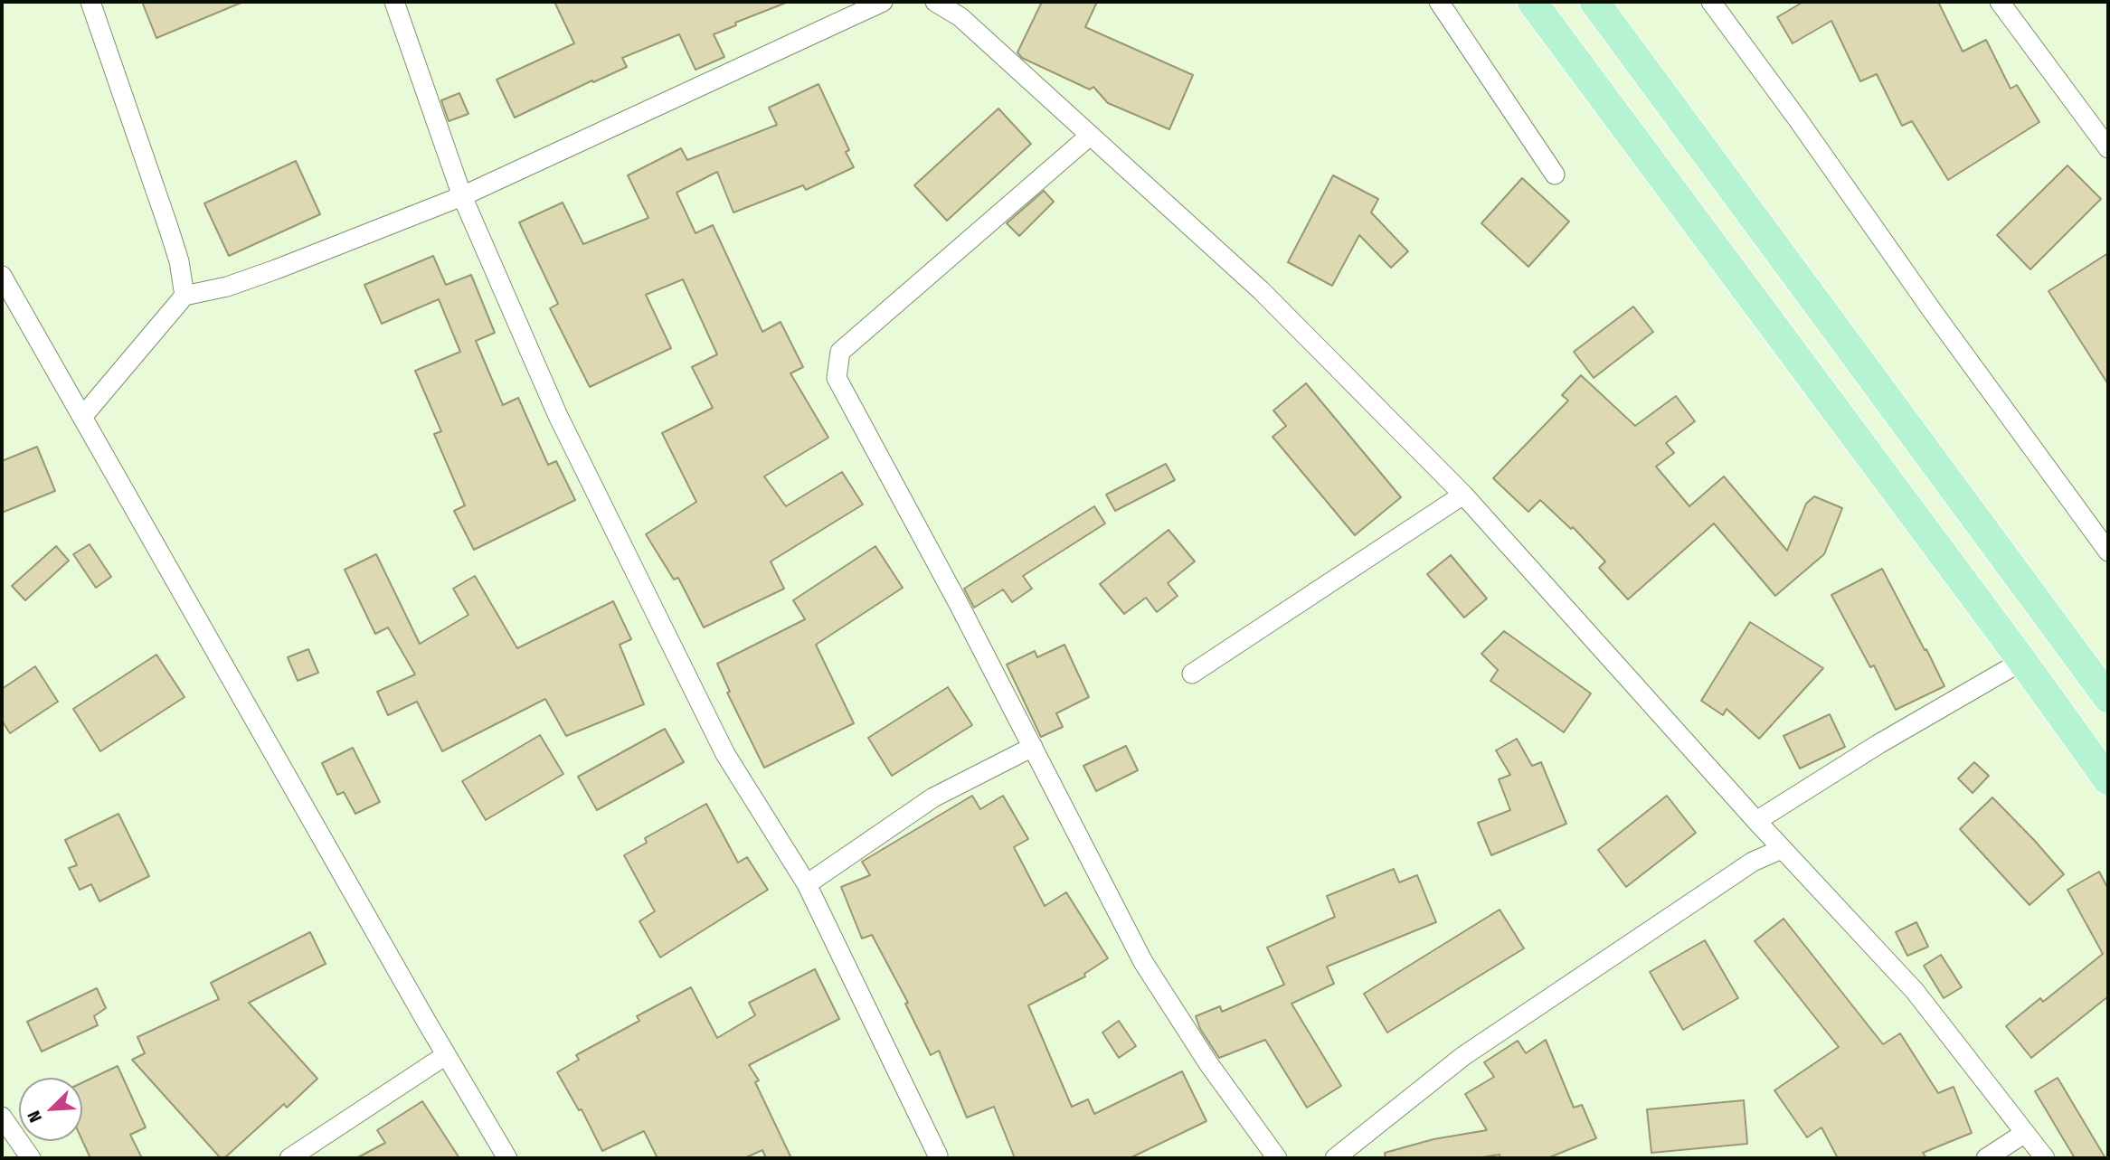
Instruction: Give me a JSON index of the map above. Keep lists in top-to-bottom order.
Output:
{
  "north": "bottom left"
}
